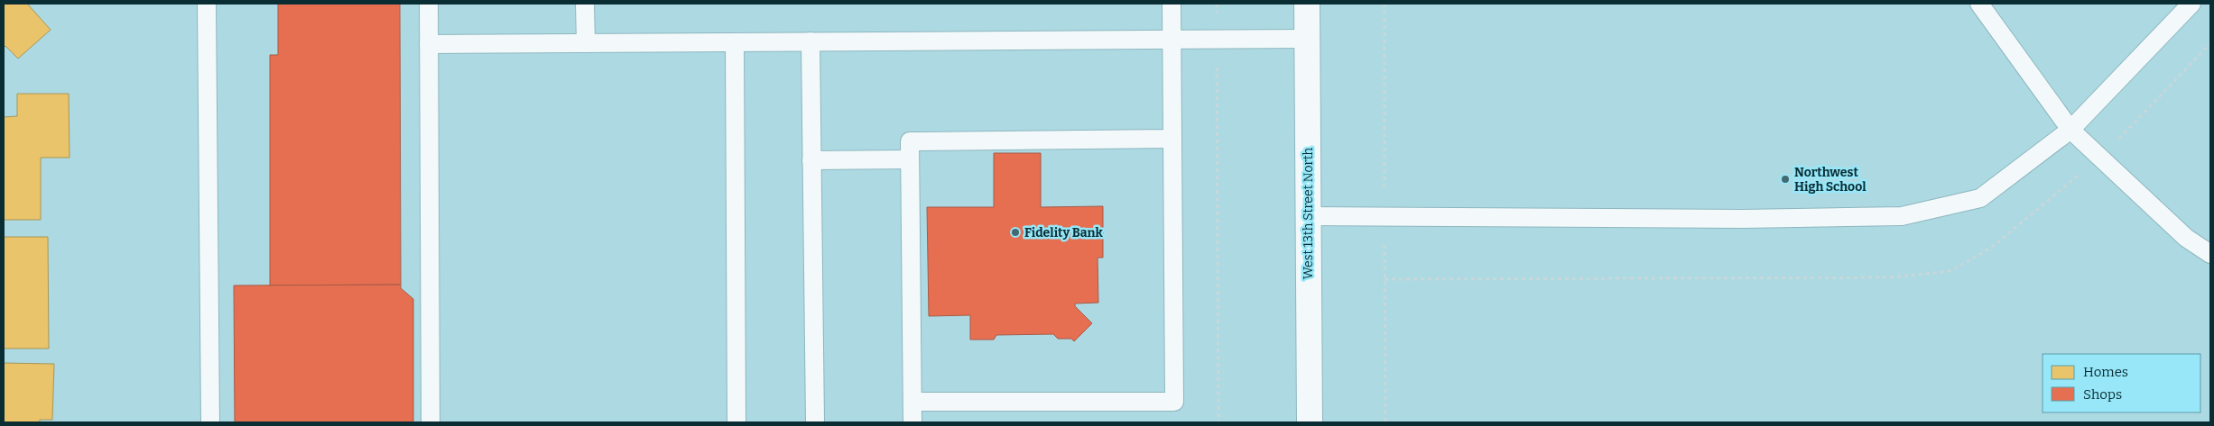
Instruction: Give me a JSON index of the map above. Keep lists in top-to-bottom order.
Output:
{
  "streets": {
    "street": ["West 13th Street North"]
  },
  "places": ["Northwest High School", "Fidelity Bank"],
  "legend": ["Homes", "Shops"]
}
